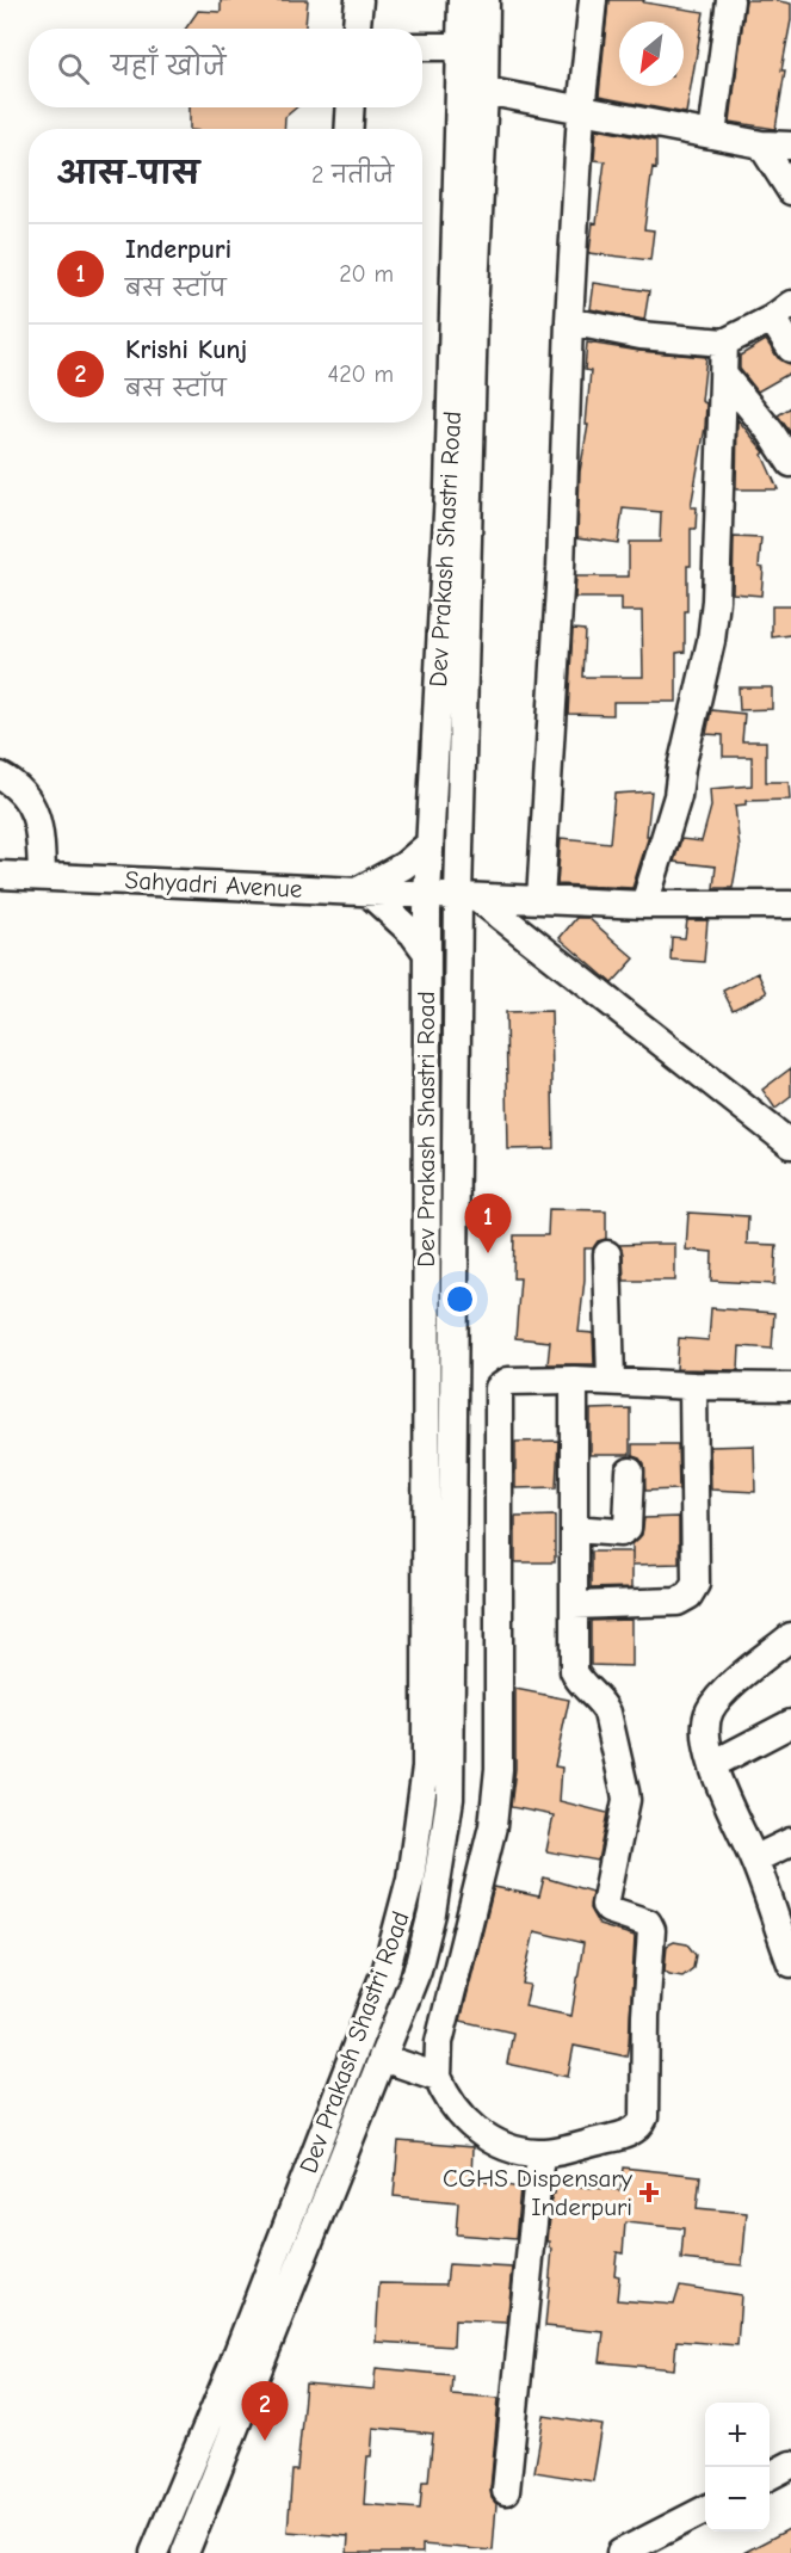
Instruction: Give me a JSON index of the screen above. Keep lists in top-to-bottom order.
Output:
{
  "streets": {
    "street": ["Dev Prakash Shastri Road", "Sahyadri Avenue"]
  },
  "crossings": [
    ["Dev Prakash Shastri Road", "Sahyadri Avenue"]
  ],
  "places": {
    "health": ["CGHS Dispensary Inderpuri"]
  },
  "north": "bottom left",
  "page": {
    "search": "यहाँ खोजें",
    "heading": ["आस-पास", "2 नतीजे"],
    "list": [
      {
        "mark": "1",
        "name": "Inderpuri",
        "note": "बस स्टॉप",
        "value": "20 m"
      },
      {
        "mark": "2",
        "name": "Krishi Kunj",
        "note": "बस स्टॉप",
        "value": "420 m"
      }
    ],
    "pins": ["1", "2"],
    "map_buttons": ["+", "−"]
  }
}
